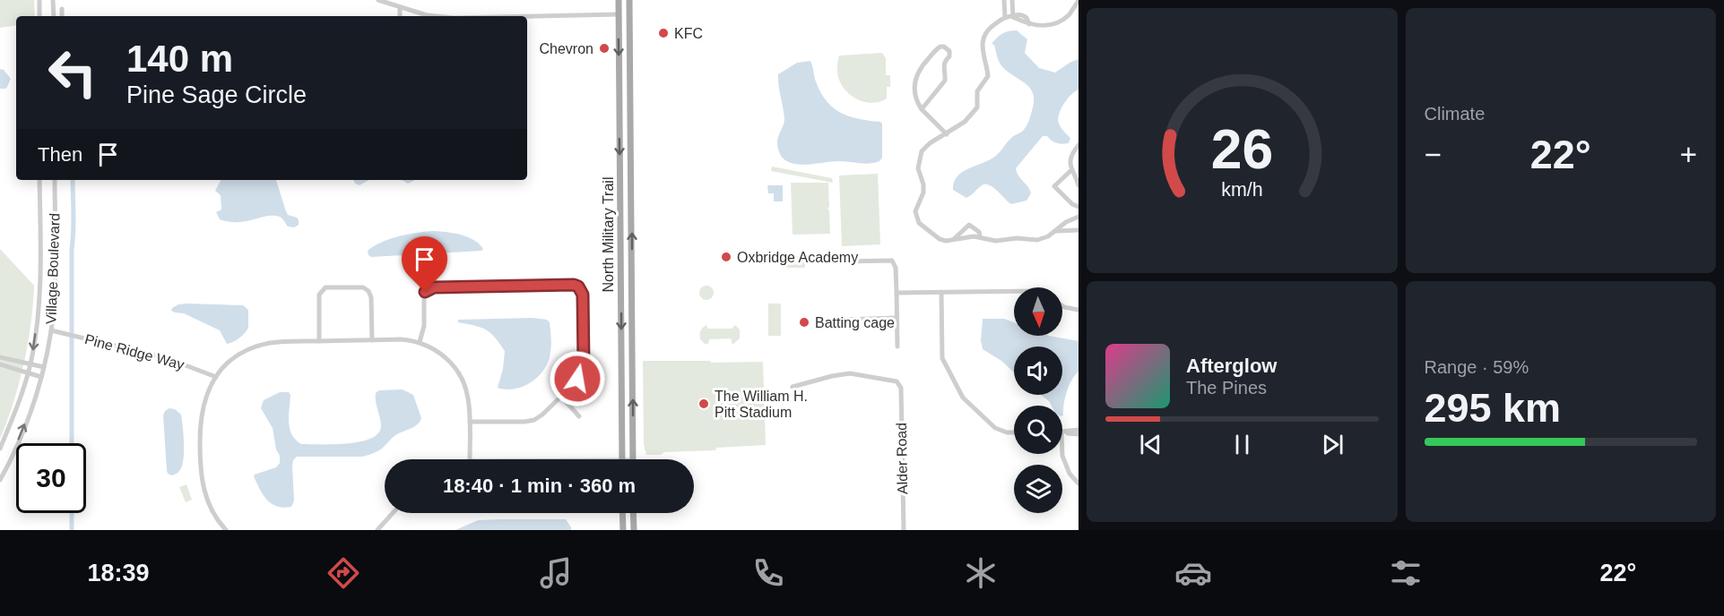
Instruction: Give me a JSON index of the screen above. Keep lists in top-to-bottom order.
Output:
{
  "streets": {
    "main road": ["North Military Trail"],
    "street": ["Village Boulevard", "Pine Ridge Way", "Alder Road"]
  },
  "crossings": [
    ["Village Boulevard", "Pine Ridge Way"]
  ],
  "places": [
    "KFC",
    "Chevron",
    "Oxbridge Academy",
    "Batting cage",
    "The William H. Pitt Stadium"
  ],
  "north": "bottom",
  "page": {
    "tile": [
      "Climate",
      ["Range · 59%", "295 km"]
    ],
    "turn": ["140 m", "Pine Sage Circle"],
    "then": "Then",
    "heat": ["−", "22°", "+"],
    "song": ["Afterglow", "The Pines"],
    "limit": "30",
    "trip": "18:40 · 1 min · 360 m",
    "tabs": ["18:39", "22°"],
    "gauge": ["26", "km/h"]
  }
}
